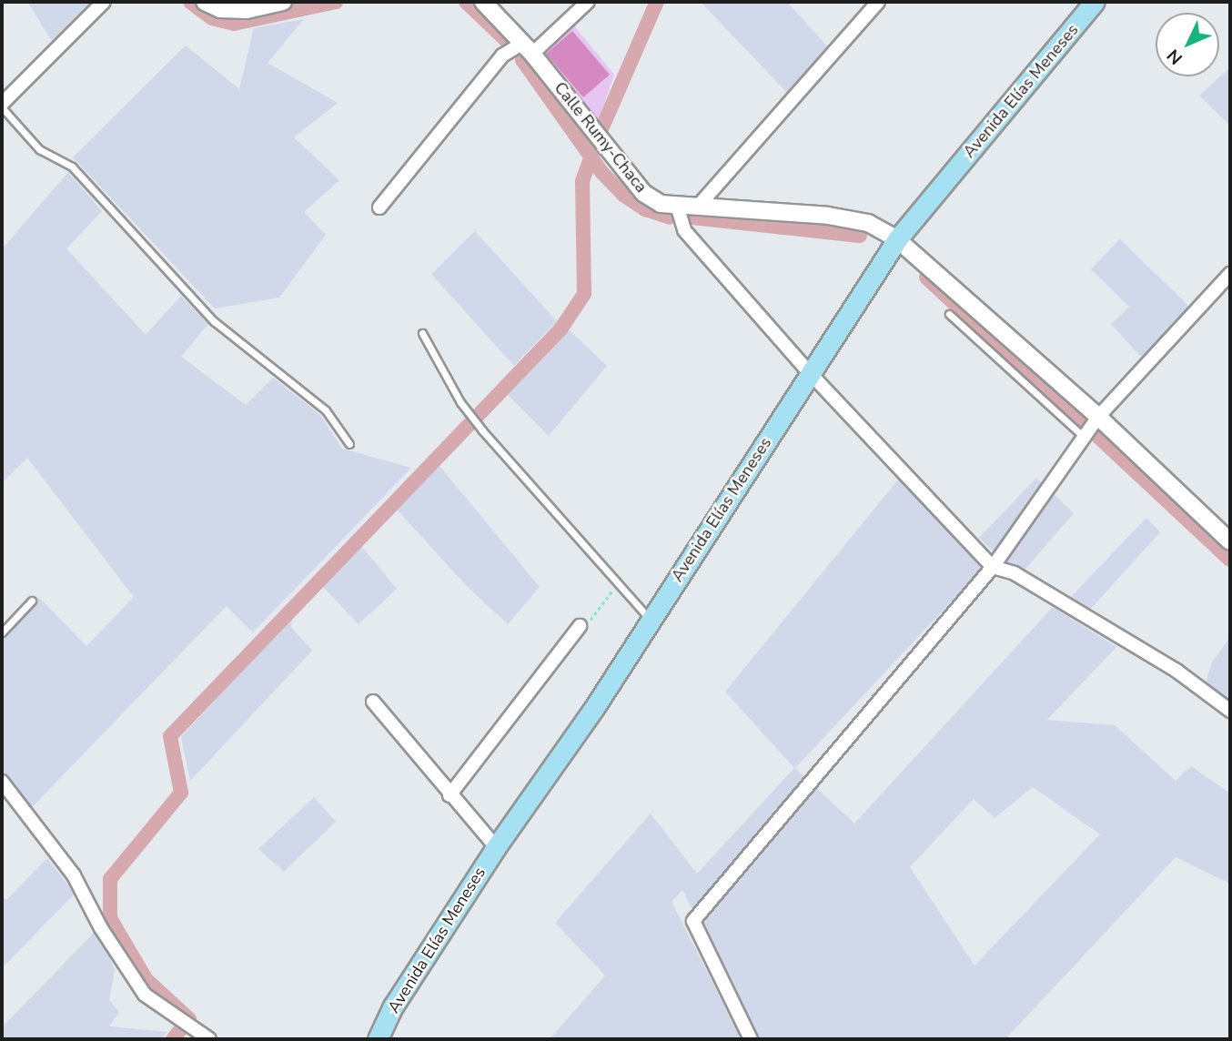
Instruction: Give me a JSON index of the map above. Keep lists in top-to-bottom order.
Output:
{
  "streets": {
    "main road": ["Avenida Elías Meneses"],
    "street": ["Calle Rumy-Chaca"]
  },
  "crossings": [
    ["Avenida Elías Meneses", "Calle Rumy-Chaca"]
  ],
  "north": "bottom left"
}
